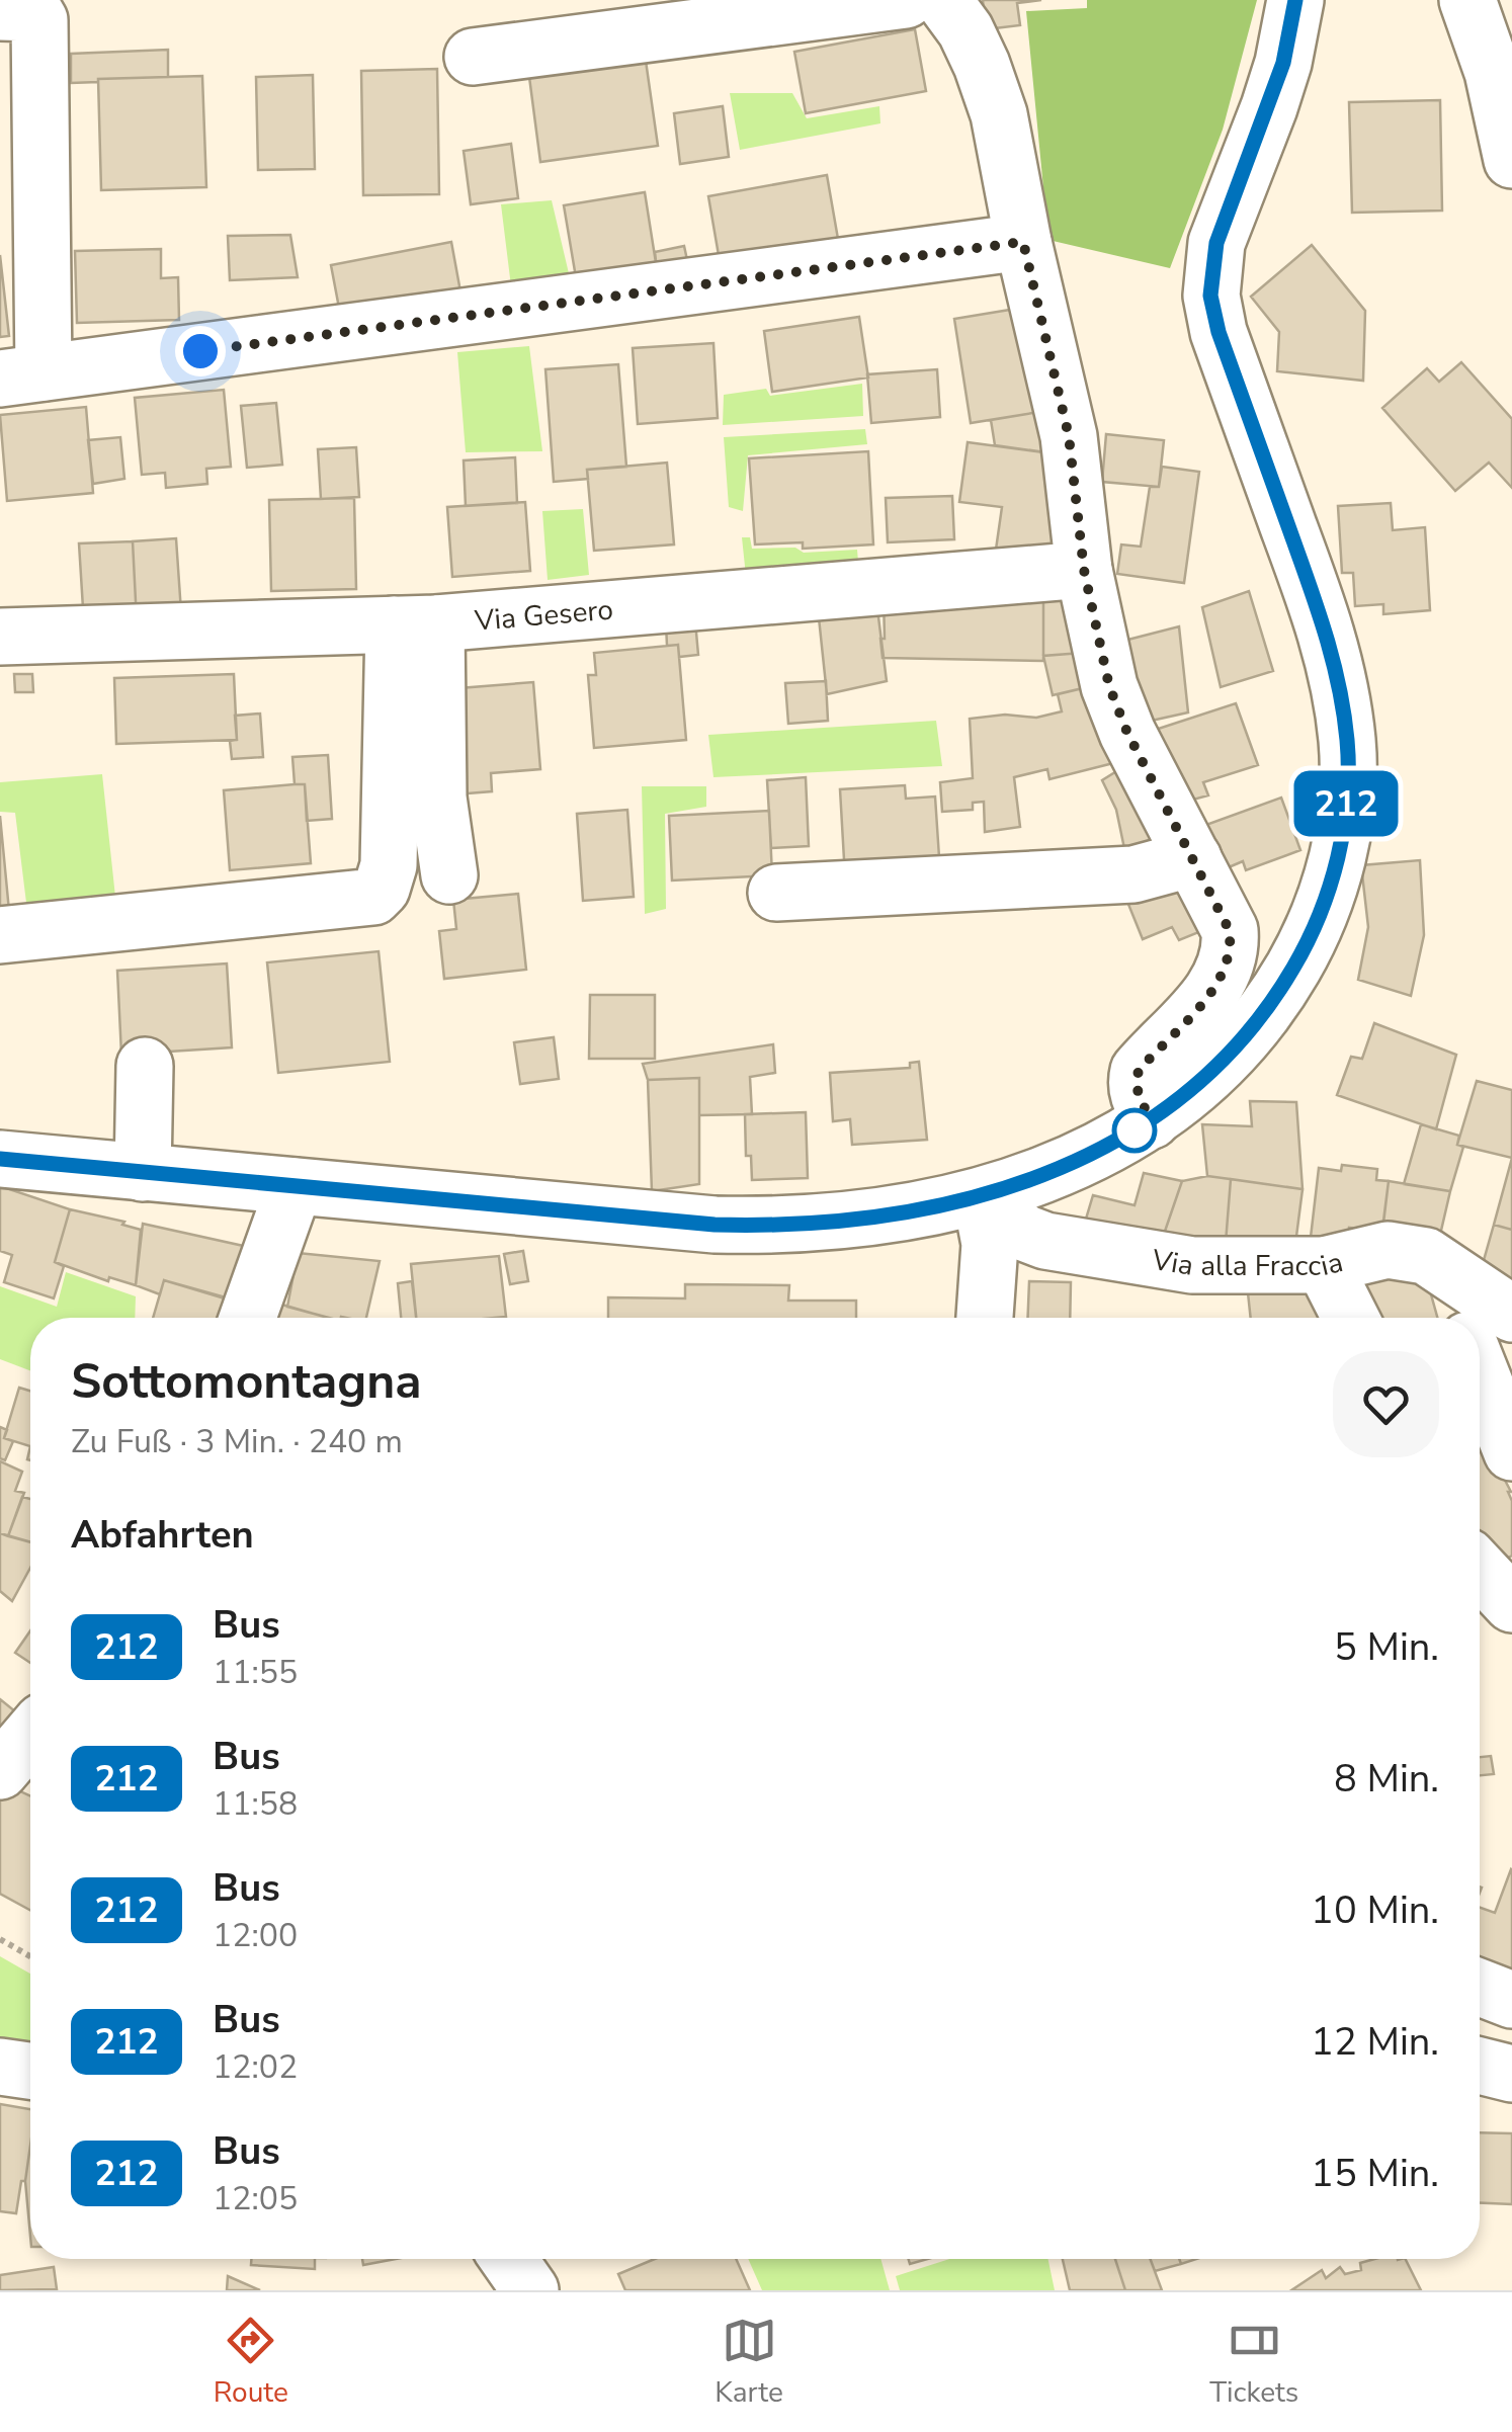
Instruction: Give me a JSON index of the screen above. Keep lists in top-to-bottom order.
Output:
{
  "streets": {
    "street": ["Via Gesero", "Via alla Fraccia"]
  },
  "lines": ["bus line 212"],
  "page": {
    "on_map": "212",
    "heading": [
      ["Sottomontagna", "Zu Fuß · 3 Min. · 240 m"],
      "Abfahrten"
    ],
    "list": [
      {
        "mark": "212",
        "name": "Bus",
        "note": "11:55",
        "value": "5 Min."
      },
      {
        "mark": "212",
        "name": "Bus",
        "note": "11:58",
        "value": "8 Min."
      },
      {
        "mark": "212",
        "name": "Bus",
        "note": "12:00",
        "value": "10 Min."
      },
      {
        "mark": "212",
        "name": "Bus",
        "note": "12:02",
        "value": "12 Min."
      },
      {
        "mark": "212",
        "name": "Bus",
        "note": "12:05",
        "value": "15 Min."
      }
    ],
    "tabs": ["Route", "Karte", "Tickets"]
  }
}
